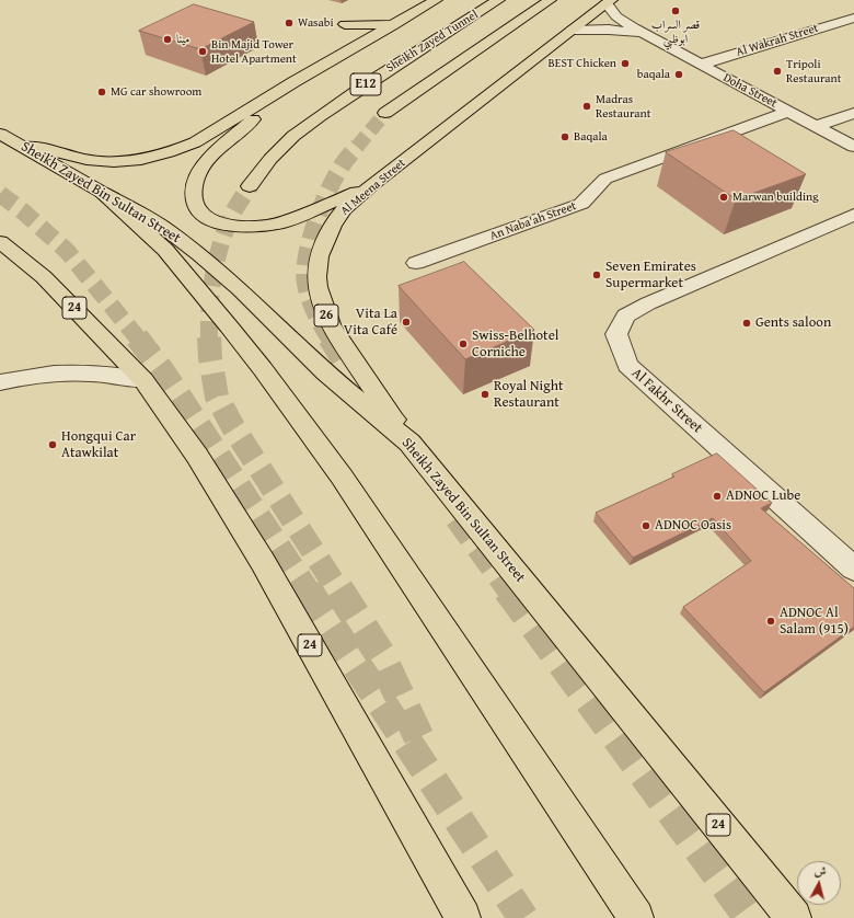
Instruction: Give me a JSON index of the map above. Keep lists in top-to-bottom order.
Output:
{
  "streets": {
    "main road": [
      "Sheikh Zayed Tunnel",
      "E12",
      "Al Meena Street",
      "Sheikh Zayed Bin Sultan Street",
      "24",
      "26"
    ],
    "street": [
      "Al Wakrah Street",
      "Doha Street",
      "An Naba'ah Street",
      "Al Fakhr Street"
    ]
  },
  "crossings": [
    ["Al Wakrah Street", "Doha Street"],
    ["Doha Street", "Al Meena Street"],
    ["Doha Street", "An Naba'ah Street"],
    ["Al Meena Street", "Sheikh Zayed Bin Sultan Street"]
  ],
  "places": [
    "قصر السراب ابوظبي",
    "Wasabi",
    "مينا",
    "Bin Majid Tower Hotel Apartment",
    "BEST Chicken",
    "Tripoli Restaurant",
    "baqala",
    "MG car showroom",
    "Madras Restaurant",
    "Baqala",
    "Marwan building",
    "Seven Emirates Supermarket",
    "Vita La Vita Café",
    "Gents saloon",
    "Swiss-Belhotel Corniche",
    "Royal Night Restaurant",
    "Hongqui Car Atawkilat",
    "ADNOC Lube",
    "ADNOC Oasis",
    "ADNOC Al Salam (915)"
  ],
  "north": "top"
}
